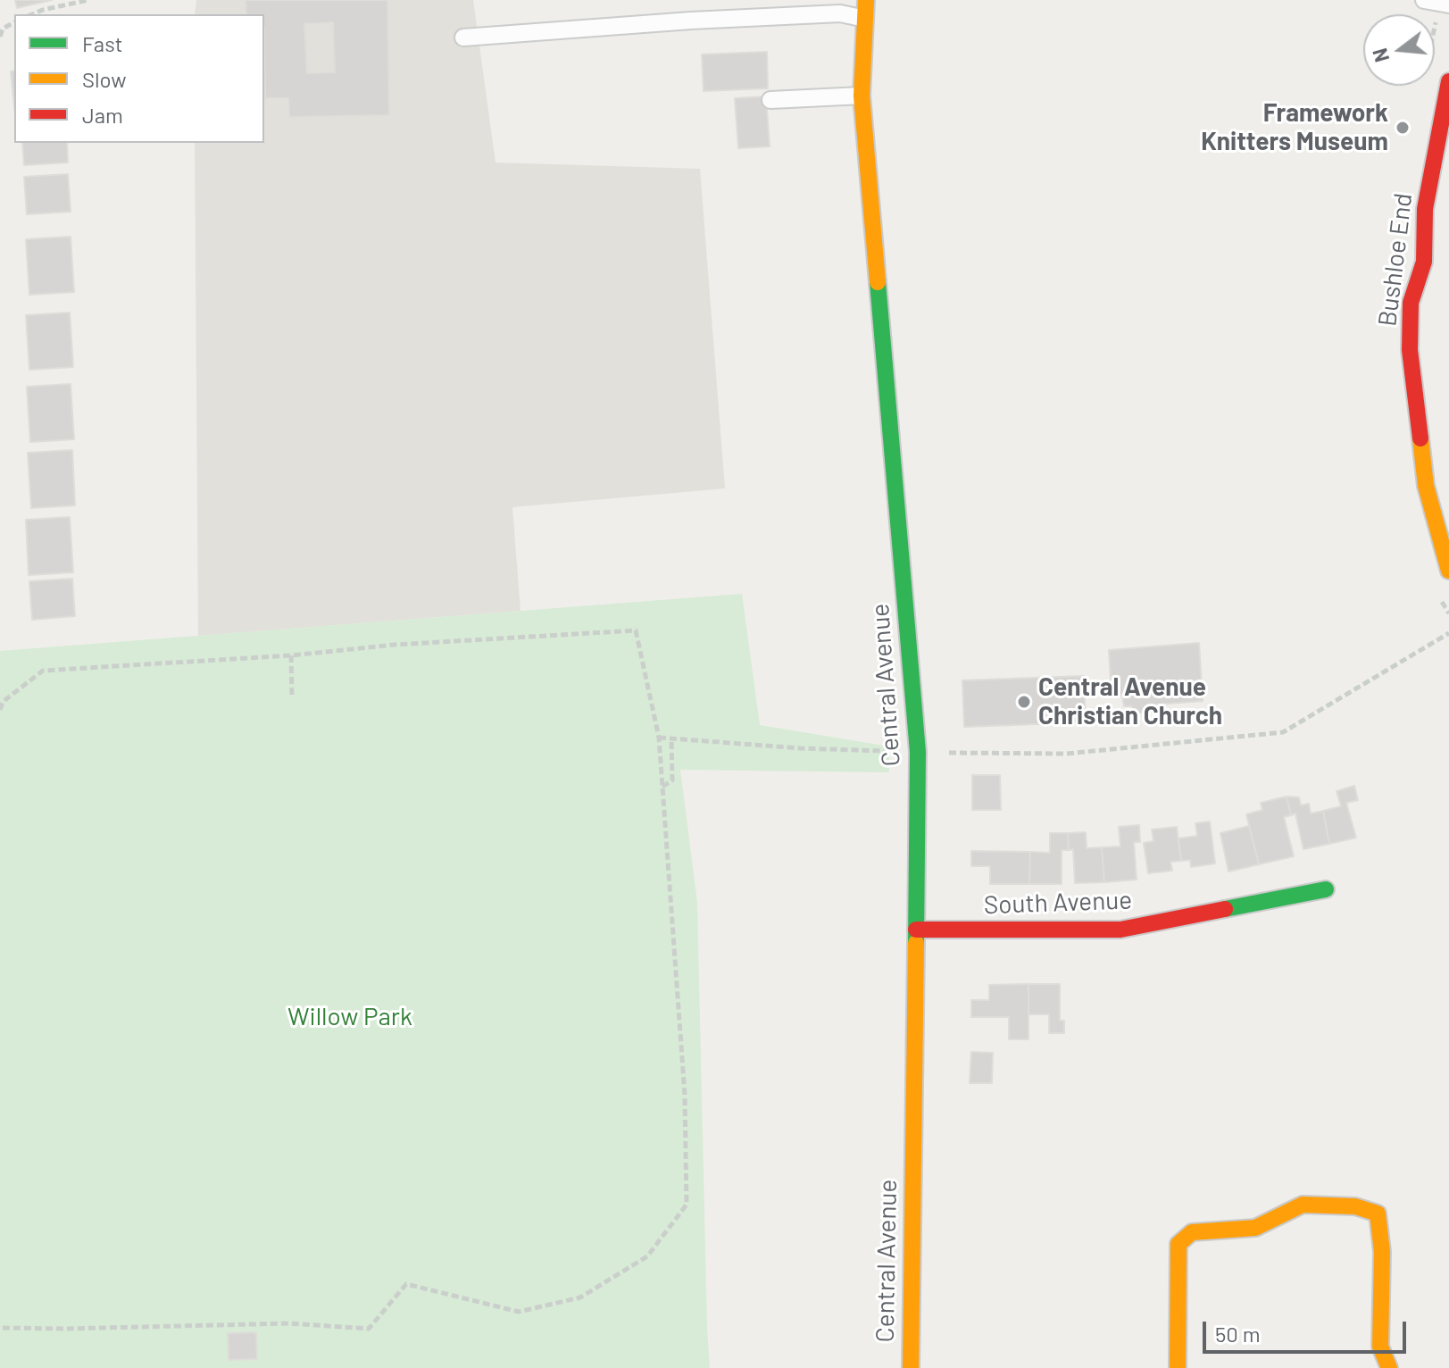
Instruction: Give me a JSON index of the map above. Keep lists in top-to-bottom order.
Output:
{
  "streets": {
    "street": ["Bushloe End", "Central Avenue", "South Avenue"]
  },
  "crossings": [
    ["Central Avenue", "South Avenue"]
  ],
  "parks": ["Willow Park"],
  "places": ["Framework Knitters Museum", "Central Avenue Christian Church"],
  "legend": ["Fast", "Slow", "Jam"],
  "scale_bar": "50 m",
  "north": "left"
}
